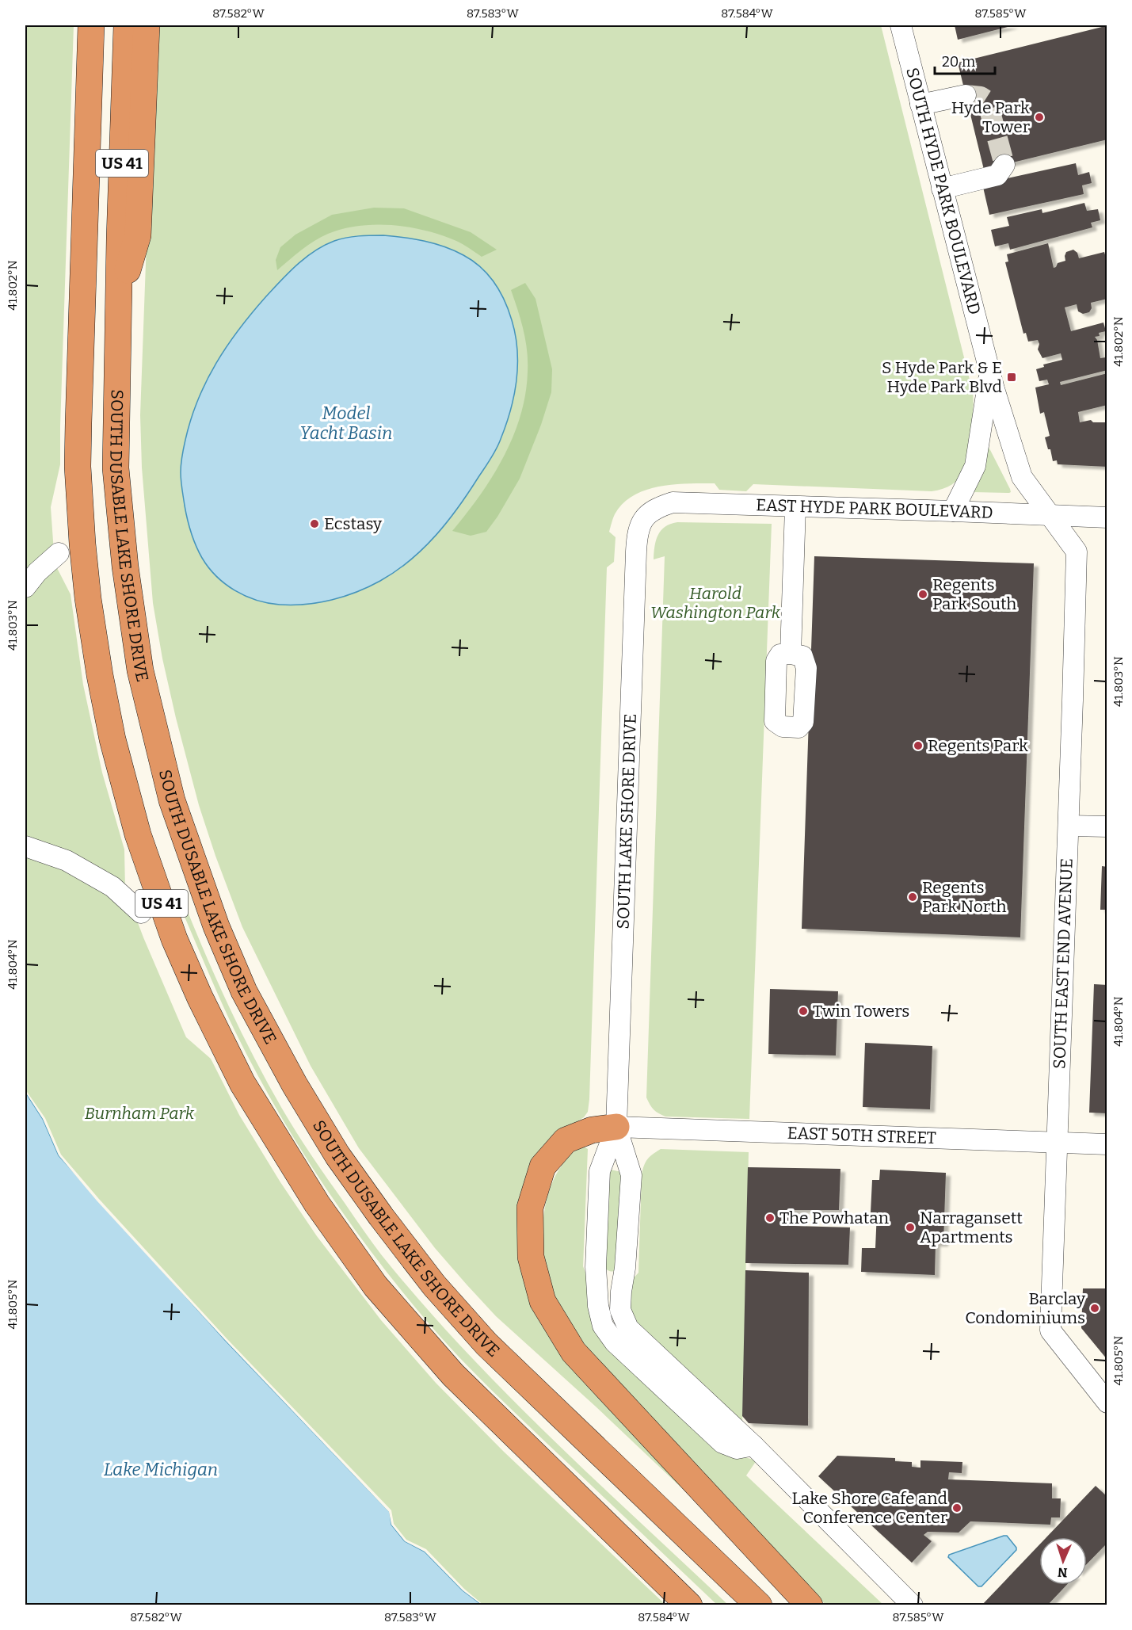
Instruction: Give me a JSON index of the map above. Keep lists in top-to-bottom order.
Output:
{
  "streets": {
    "highway": ["US 41", "SOUTH DUSABLE LAKE SHORE DRIVE"],
    "street": [
      "SOUTH HYDE PARK BOULEVARD",
      "EAST HYDE PARK BOULEVARD",
      "SOUTH LAKE SHORE DRIVE",
      "SOUTH EAST END AVENUE",
      "EAST 50TH STREET"
    ]
  },
  "crossings": [
    ["SOUTH HYDE PARK BOULEVARD", "EAST HYDE PARK BOULEVARD"],
    ["SOUTH HYDE PARK BOULEVARD", "SOUTH EAST END AVENUE"],
    ["EAST HYDE PARK BOULEVARD", "SOUTH LAKE SHORE DRIVE"],
    ["EAST HYDE PARK BOULEVARD", "SOUTH EAST END AVENUE"],
    ["SOUTH LAKE SHORE DRIVE", "EAST 50TH STREET"],
    ["SOUTH EAST END AVENUE", "EAST 50TH STREET"]
  ],
  "water": ["Model Yacht Basin", "Lake Michigan"],
  "parks": ["Harold Washington Park", "Burnham Park"],
  "places": {
    "other": [
      "Hyde Park Tower",
      "Ecstasy",
      "Regents Park South",
      "Regents Park",
      "Regents Park North",
      "Twin Towers",
      "The Powhatan",
      "Narragansett Apartments",
      "Barclay Condominiums",
      "Lake Shore Cafe and Conference Center"
    ],
    "transit": ["S Hyde Park & E Hyde Park Blvd"]
  },
  "scale_bar": "20 m",
  "north": "bottom",
  "coordinates": [
    "87.582°W",
    "87.583°W",
    "87.584°W",
    "87.585°W",
    "41.802°N",
    "41.803°N",
    "41.804°N",
    "41.805°N"
  ]
}
